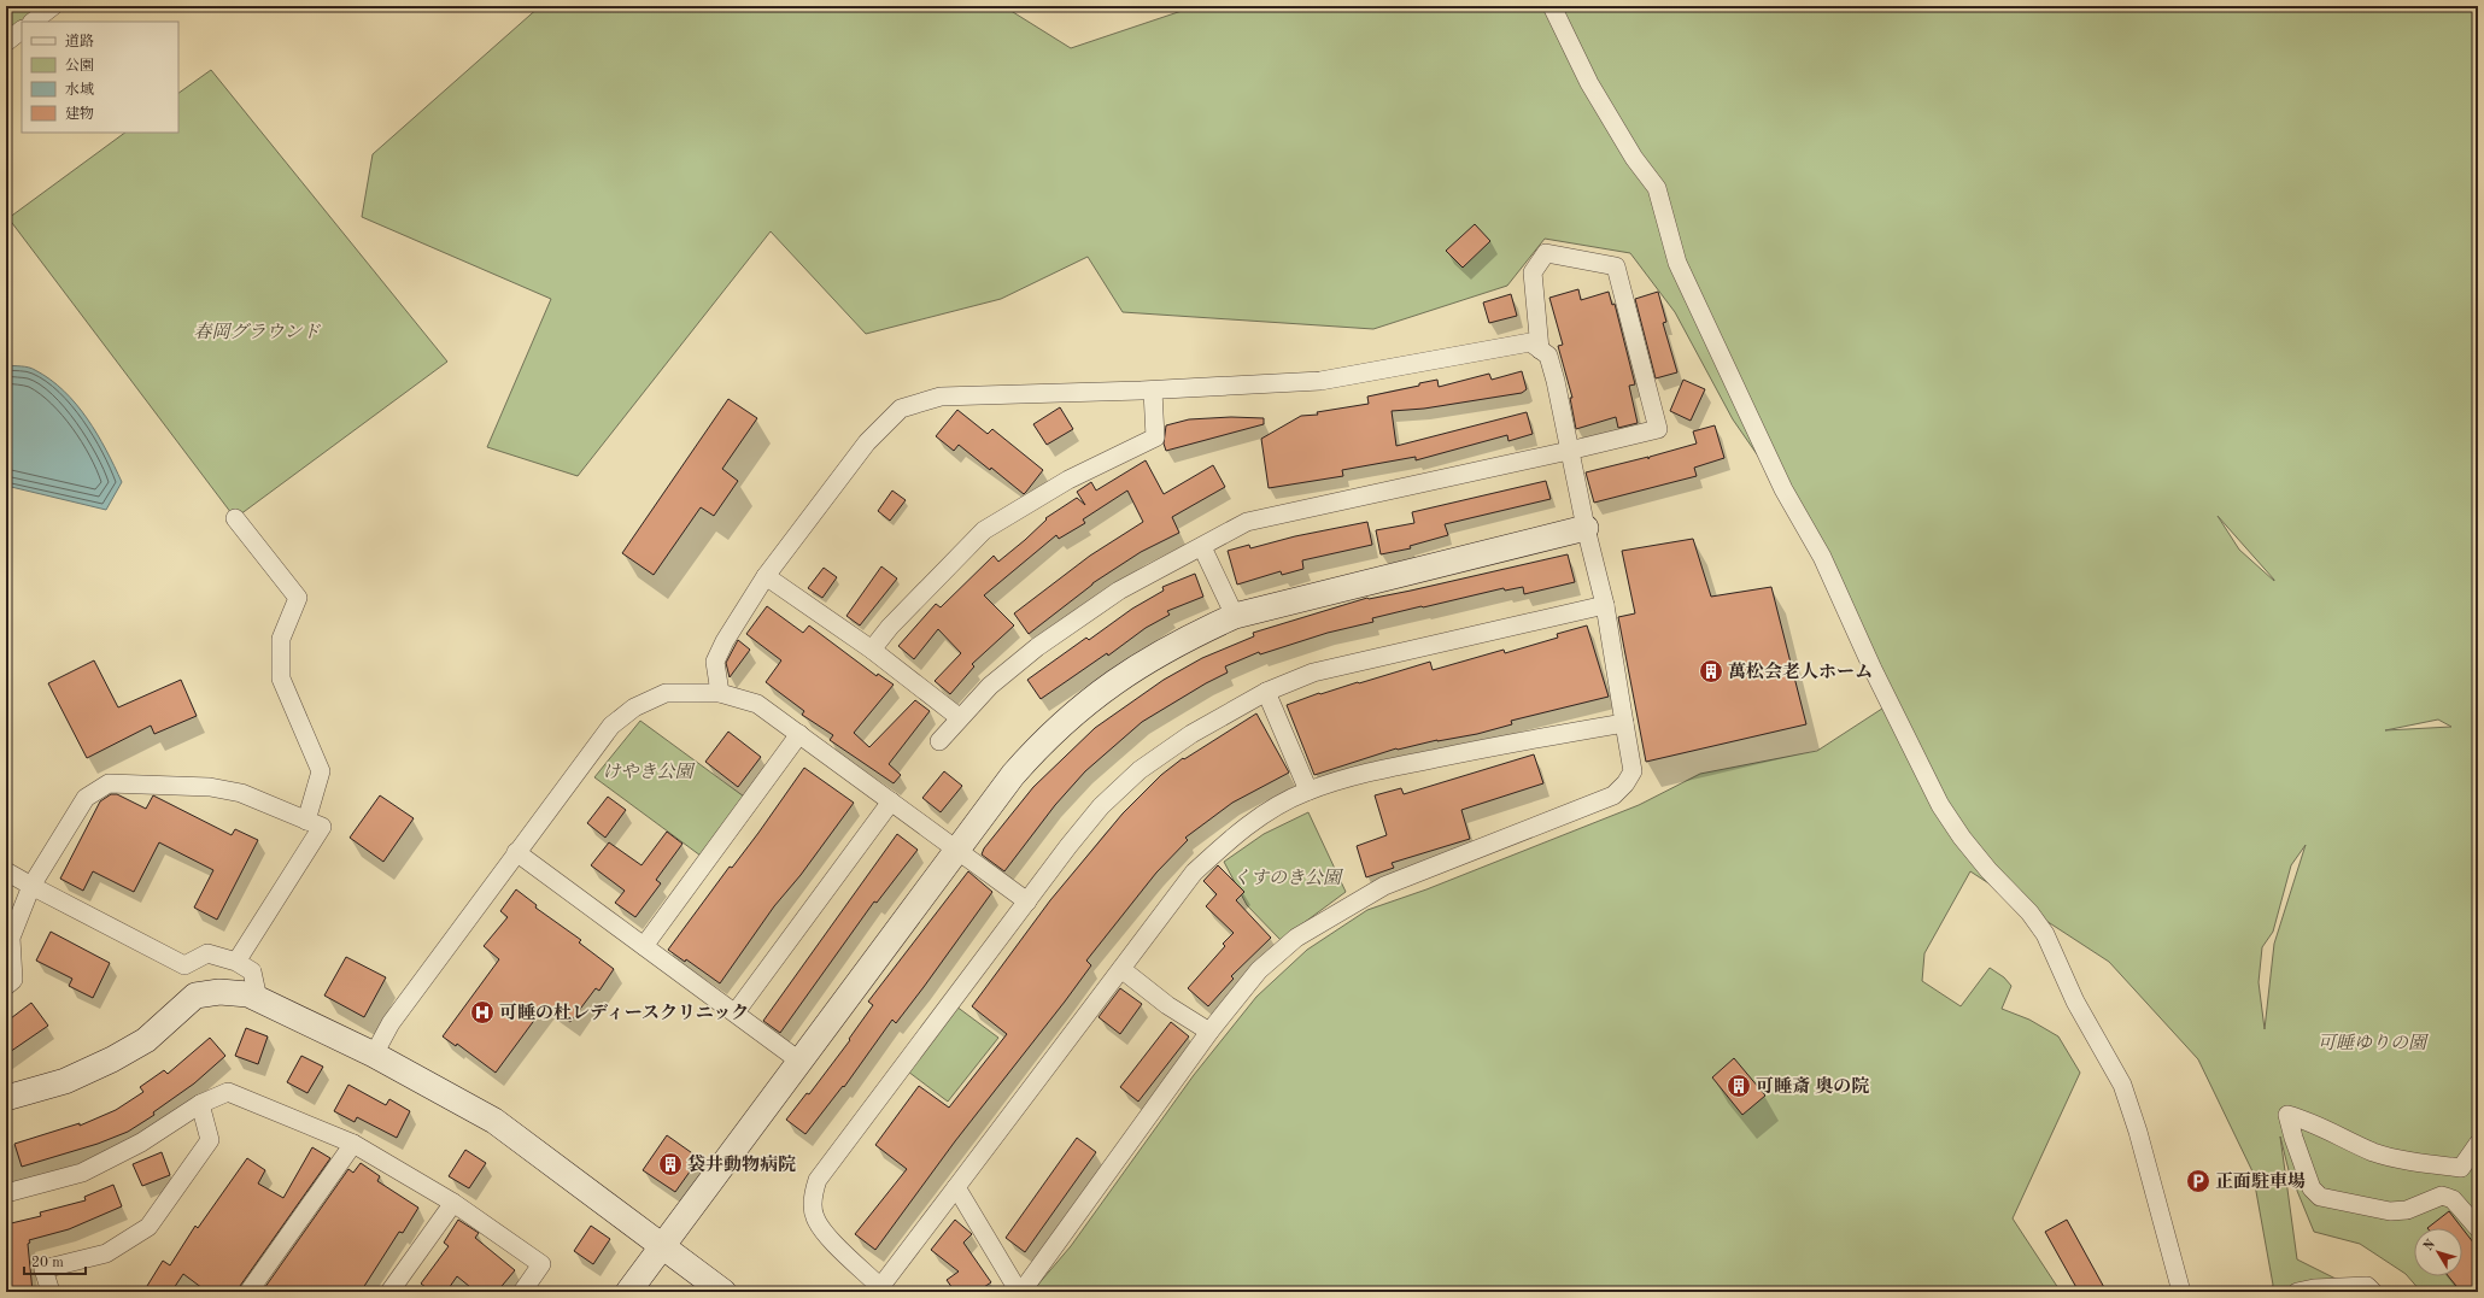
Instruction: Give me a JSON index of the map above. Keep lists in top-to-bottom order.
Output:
{
  "parks": [
    "春岡グラウンド",
    "けやき公園",
    "くすのき公園",
    "可睡ゆりの園"
  ],
  "places": {
    "building": ["萬松会老人ホーム", "可睡斎 奥の院", "袋井動物病院"],
    "hospital": ["可睡の杜レディースクリニック"],
    "parking": ["正面駐車場"]
  },
  "legend": [
    "道路",
    "公園",
    "水域",
    "建物"
  ],
  "scale_bar": "20 m",
  "north": "top left"
}
